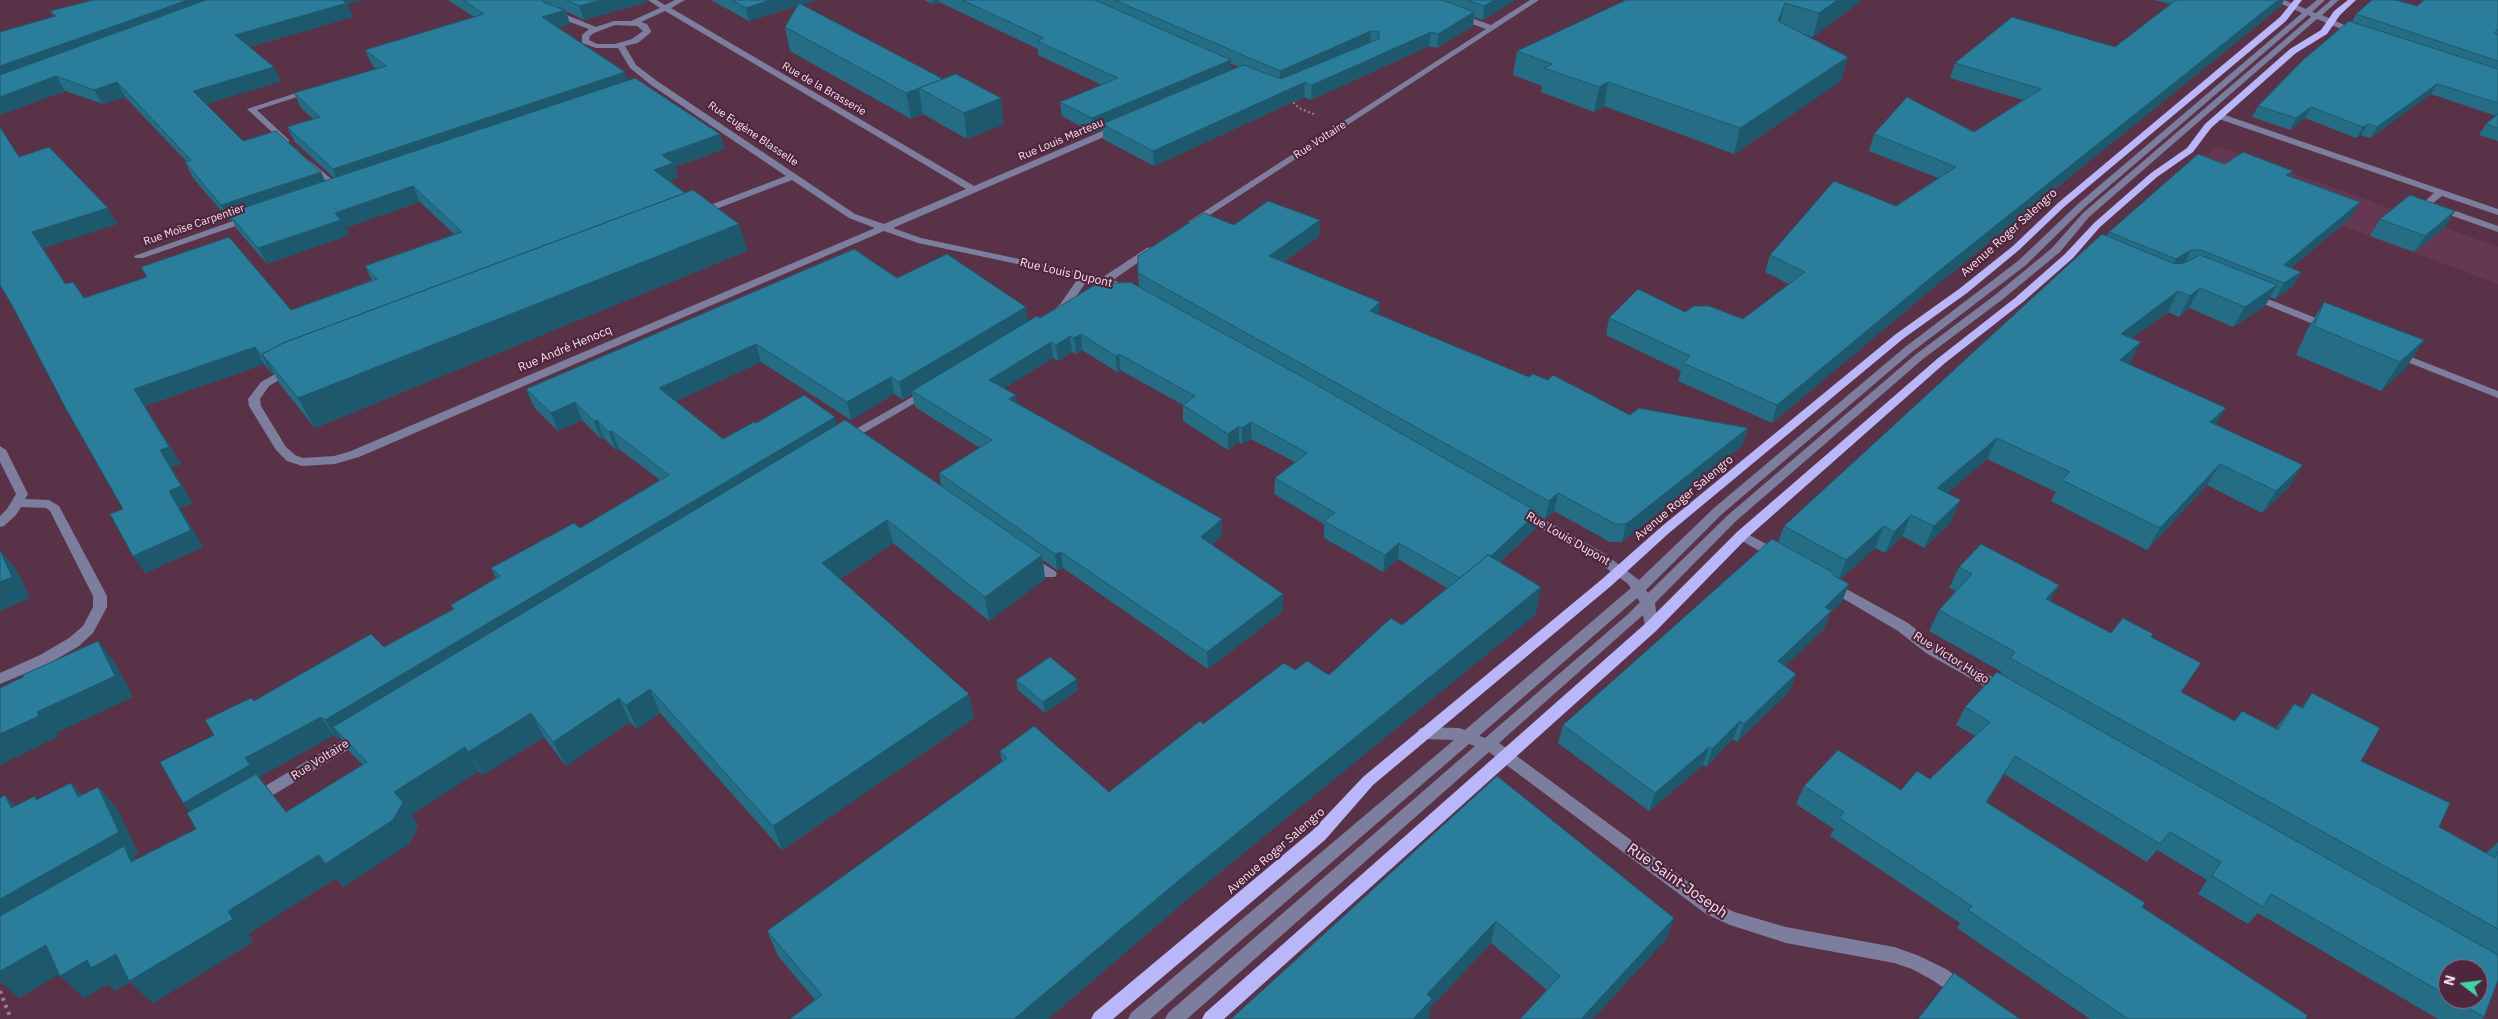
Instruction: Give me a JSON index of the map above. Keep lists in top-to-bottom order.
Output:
{
  "streets": {
    "main road": ["Avenue Roger Salengro"],
    "street": [
      "Rue de la Brasserie",
      "Rue Eugène Blasselle",
      "Rue Louis Marteau",
      "Rue Voltaire",
      "Rue Moïse Carpentier",
      "Rue Louis Dupont",
      "Rue André Henocq",
      "Rue Victor Hugo",
      "Rue Saint-Joseph"
    ]
  },
  "crossings": [
    ["Rue de la Brasserie", "Rue Louis Marteau"],
    ["Rue Eugène Blasselle", "Rue Louis Marteau"],
    ["Rue Eugène Blasselle", "Rue Louis Dupont"],
    ["Rue Eugène Blasselle", "Rue André Henocq"],
    ["Rue Louis Marteau", "Rue Louis Dupont"],
    ["Rue Louis Marteau", "Rue André Henocq"],
    ["Avenue Roger Salengro", "Rue Louis Dupont"],
    ["Avenue Roger Salengro", "Rue Saint-Joseph"],
    ["Rue Louis Dupont", "Rue André Henocq"]
  ],
  "north": "left"
}
